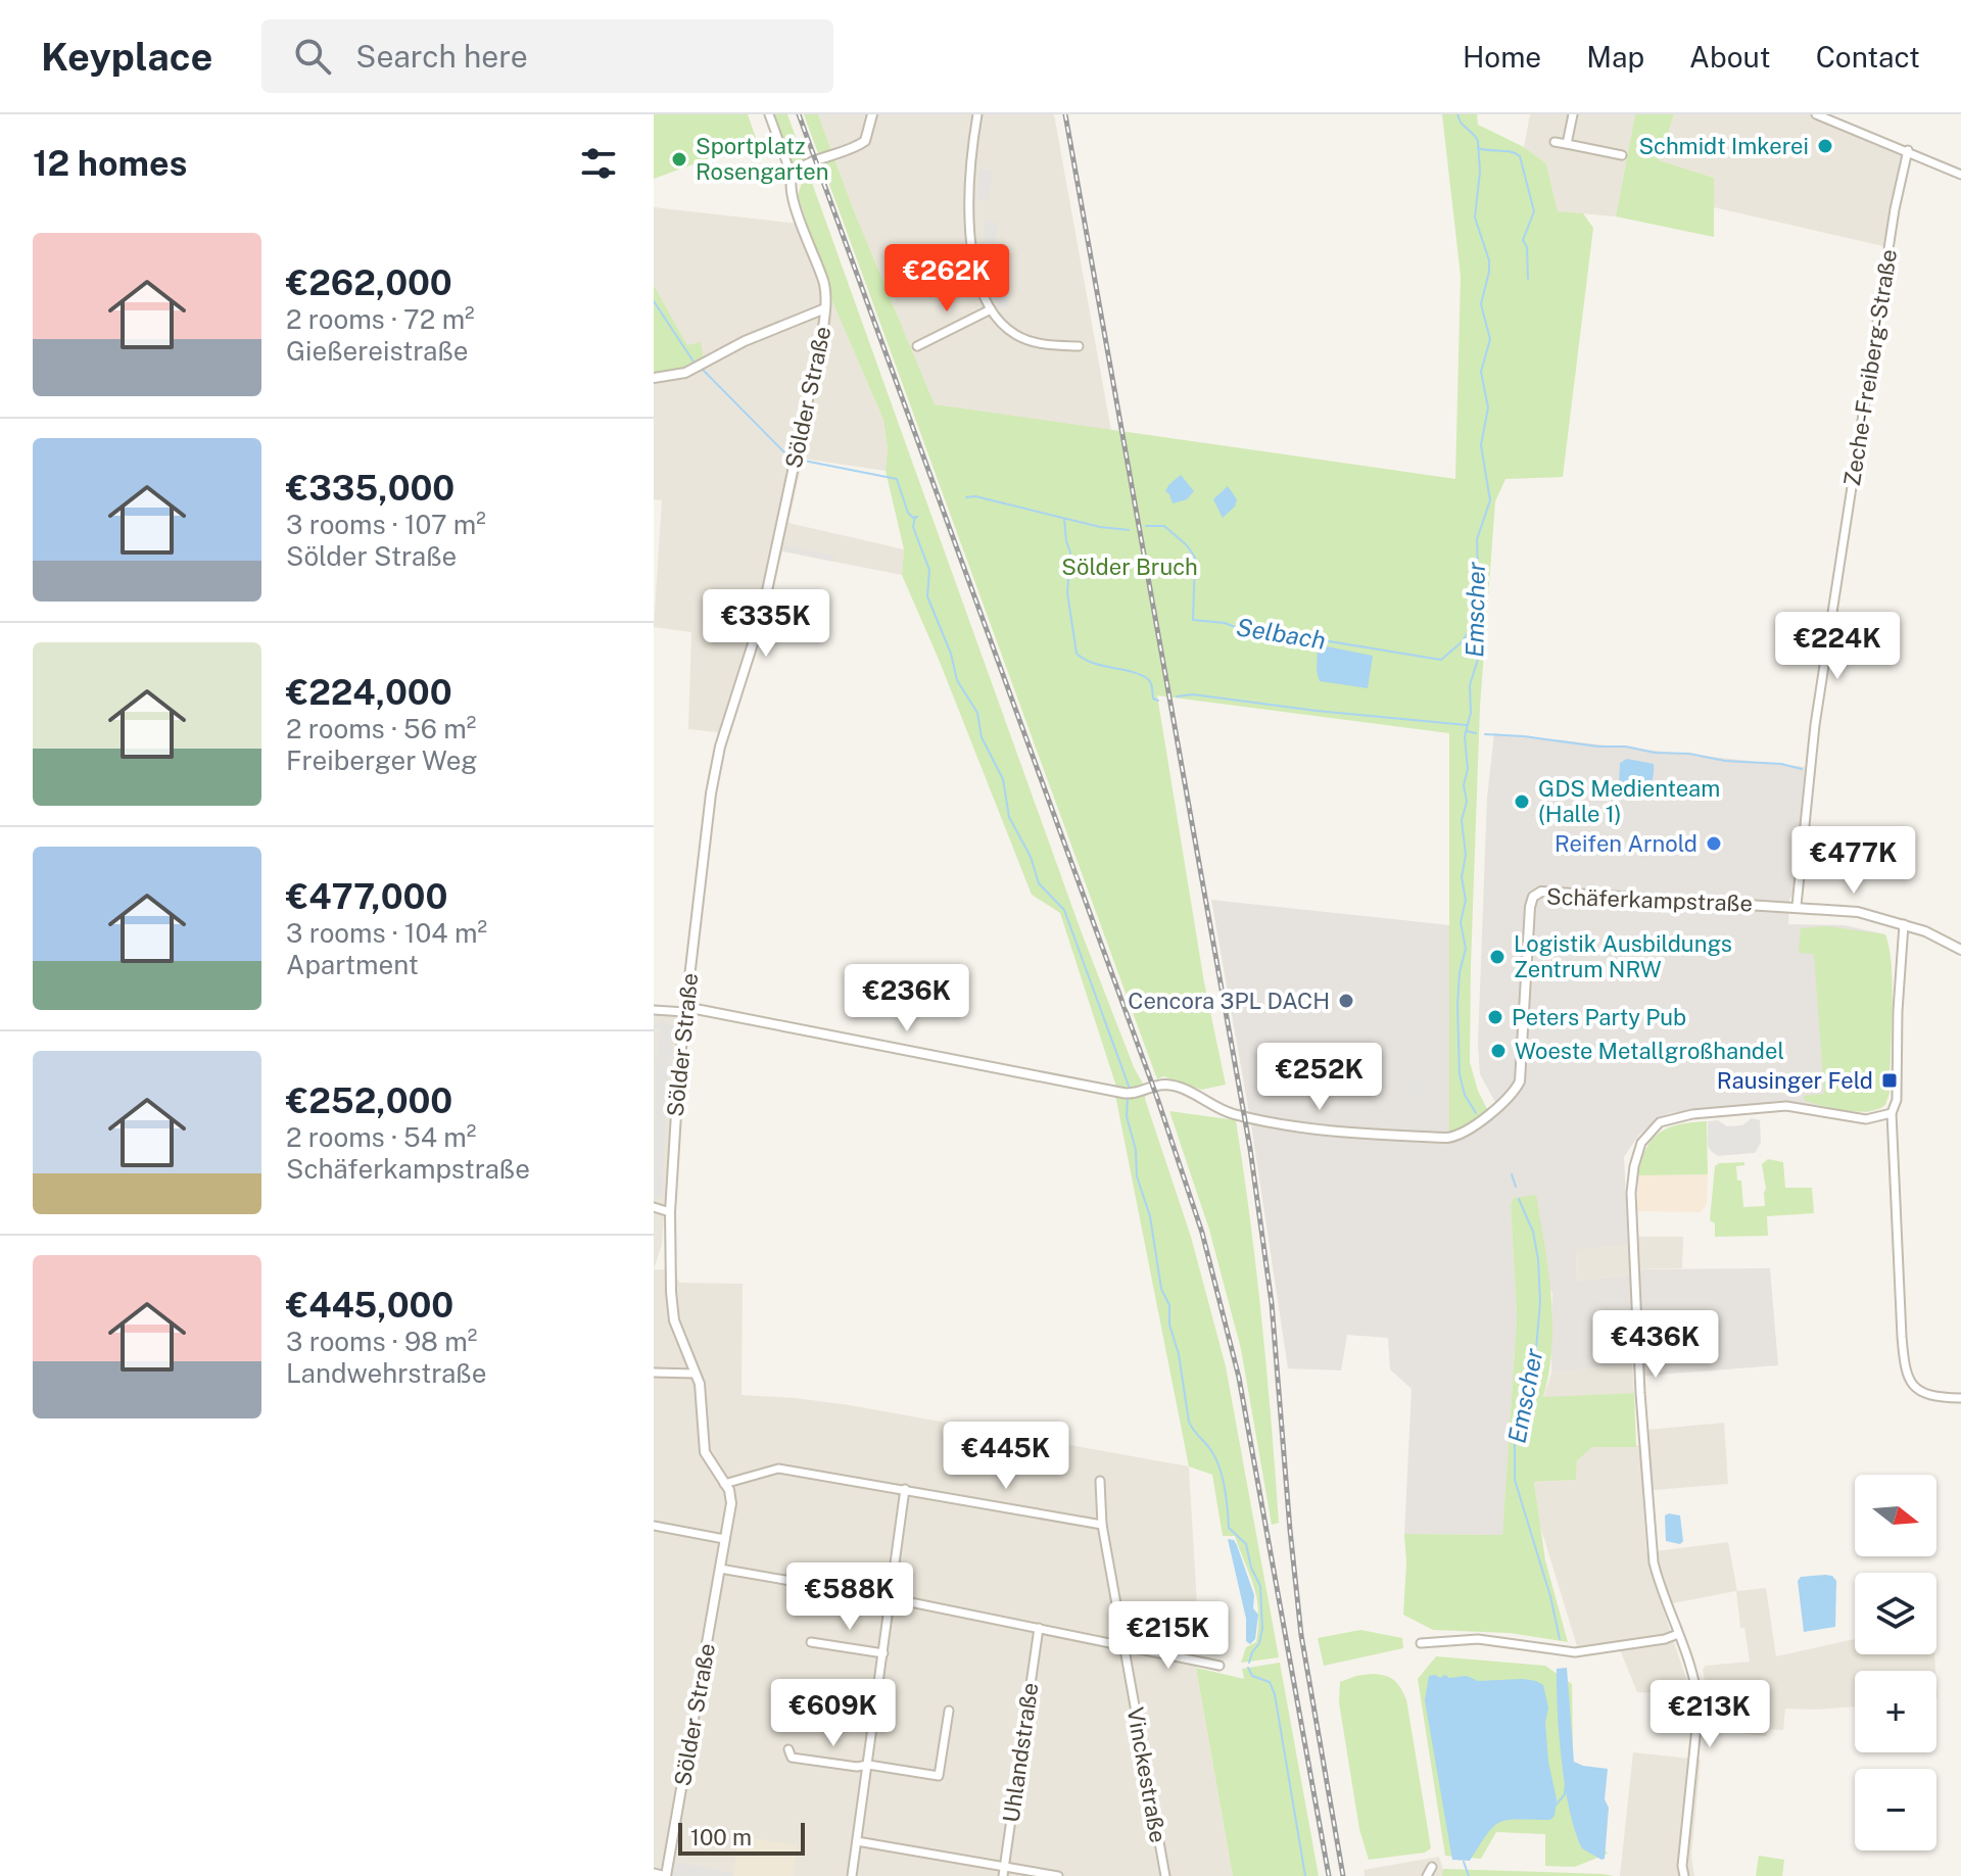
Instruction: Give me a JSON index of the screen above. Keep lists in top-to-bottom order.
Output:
{
  "streets": {
    "street": [
      "Zeche-Freiberg-Straße",
      "Sölder Straße",
      "Schäferkampstraße",
      "Uhlandstraße",
      "Vinckestraße"
    ]
  },
  "crossings": [
    ["Zeche-Freiberg-Straße", "Schäferkampstraße"],
    ["Sölder Straße", "Schäferkampstraße"]
  ],
  "water": ["Emscher", "Selbach"],
  "parks": ["Sölder Bruch"],
  "places": {
    "other": [
      "Schmidt Imkerei",
      "Sportplatz Rosengarten",
      "GDS Medienteam (Halle 1)",
      "Reifen Arnold",
      "Logistik Ausbildungs Zentrum NRW",
      "Cencora 3PL DACH",
      "Peters Party Pub",
      "Woeste Metallgroßhandel"
    ],
    "transit": ["Rausinger Feld"]
  },
  "scale_bar": "100 m",
  "north": "right",
  "page": {
    "header": "Keyplace",
    "search": "Search here",
    "nav": [
      "Home",
      "Map",
      "About",
      "Contact"
    ],
    "heading": "12 homes",
    "list": [
      {
        "name": "€262,000",
        "note": "2 rooms · 72 m² · Gießereistraße"
      },
      {
        "name": "€335,000",
        "note": "3 rooms · 107 m² · Sölder Straße"
      },
      {
        "name": "€224,000",
        "note": "2 rooms · 56 m² · Freiberger Weg"
      },
      {
        "name": "€477,000",
        "note": "3 rooms · 104 m² · Apartment"
      },
      {
        "name": "€252,000",
        "note": "2 rooms · 54 m² · Schäferkampstraße"
      },
      {
        "name": "€445,000",
        "note": "3 rooms · 98 m² · Landwehrstraße"
      }
    ],
    "price": [
      "€262K",
      "€335K",
      "€224K",
      "€477K",
      "€236K",
      "€252K",
      "€436K",
      "€445K",
      "€588K",
      "€215K",
      "€609K",
      "€213K"
    ],
    "map_buttons": ["+", "−"],
    "scale": "100 m"
  }
}
